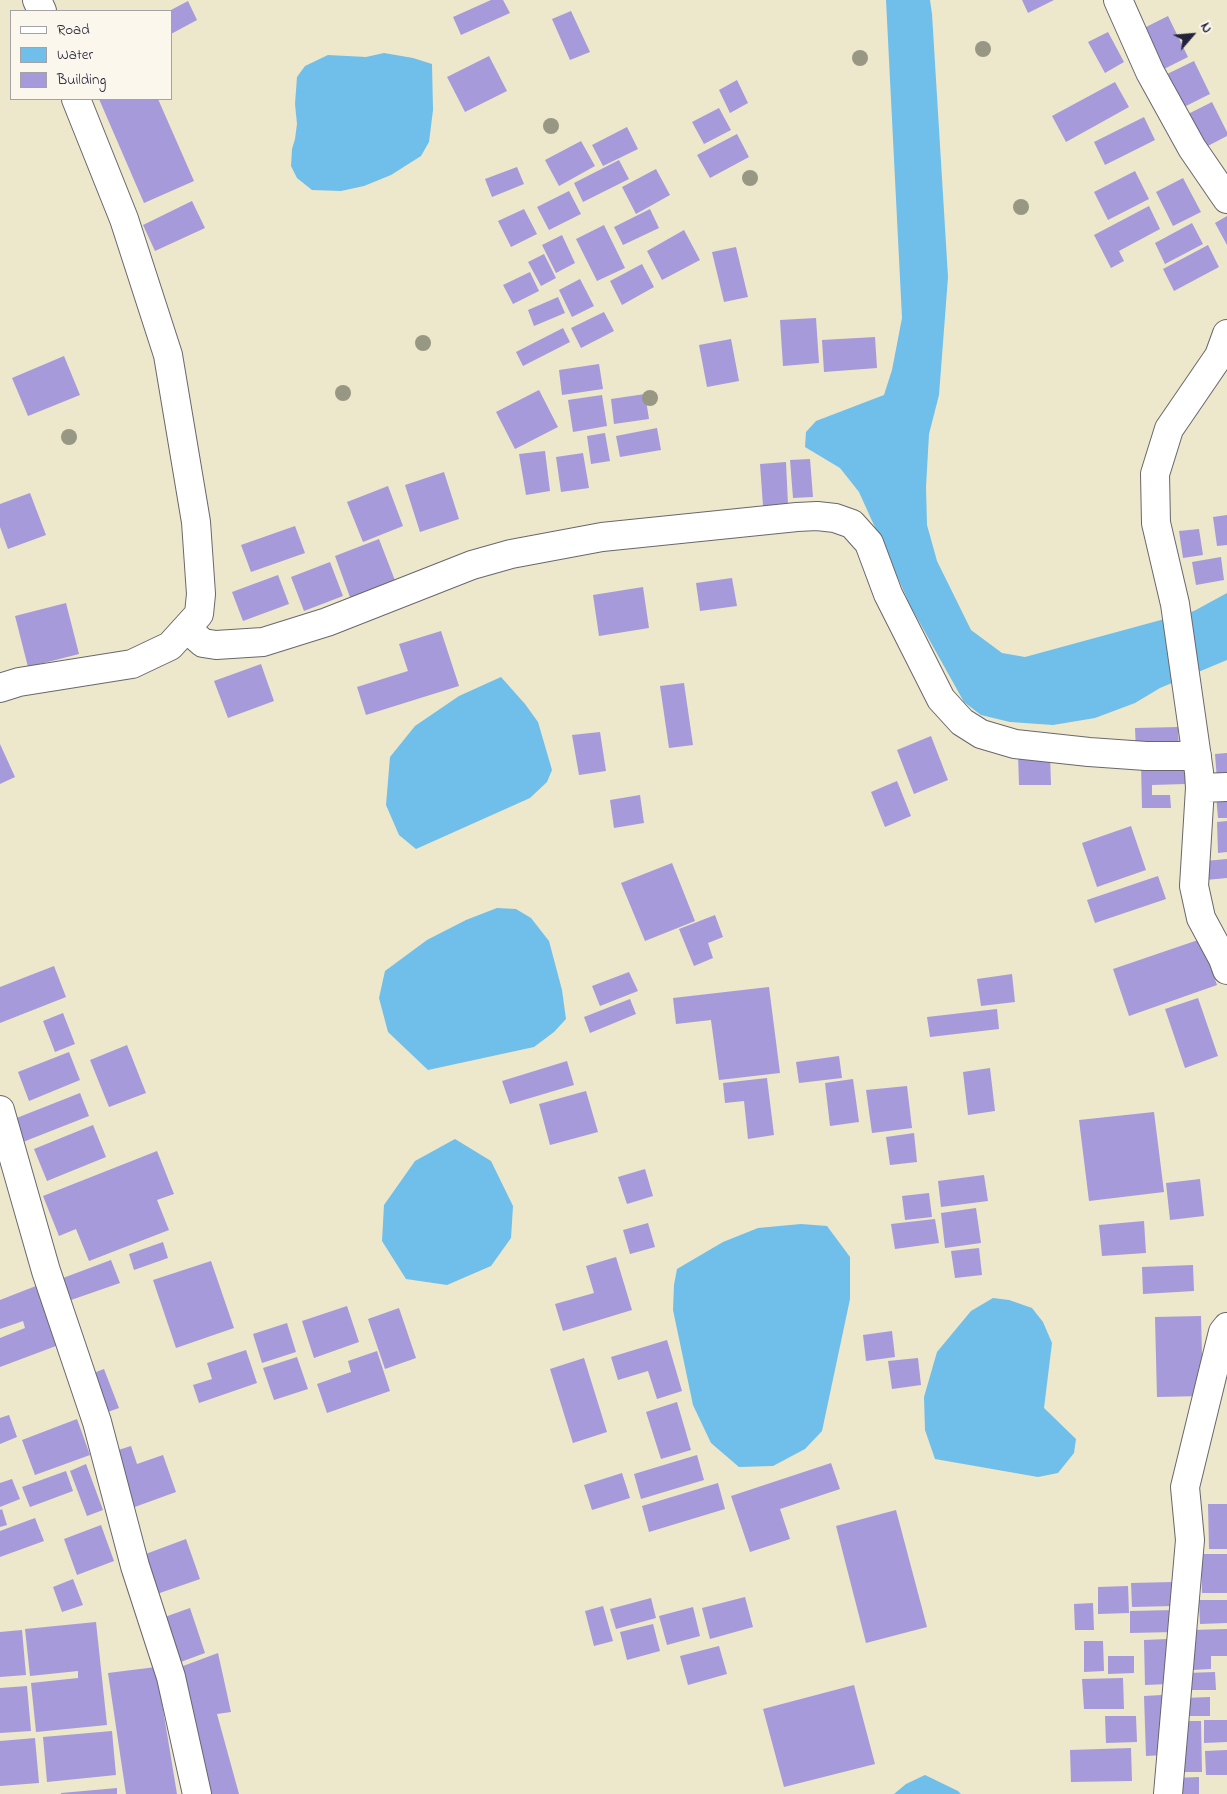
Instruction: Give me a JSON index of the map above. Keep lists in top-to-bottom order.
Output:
{
  "legend": ["Road", "Water", "Building"],
  "north": "top right"
}
